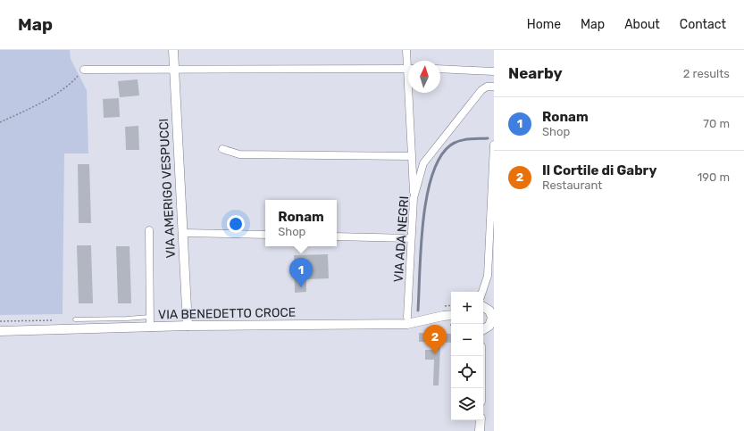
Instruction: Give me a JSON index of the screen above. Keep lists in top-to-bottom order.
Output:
{
  "streets": {
    "street": ["VIA AMERIGO VESPUCCI", "VIA ADA NEGRI", "VIA BENEDETTO CROCE"]
  },
  "crossings": [
    ["VIA AMERIGO VESPUCCI", "VIA BENEDETTO CROCE"]
  ],
  "north": "top",
  "page": {
    "header": "Map",
    "nav": [
      "Home",
      "Map",
      "About",
      "Contact"
    ],
    "heading": ["Nearby", "2 results"],
    "list": [
      {
        "mark": "1",
        "name": "Ronam",
        "note": "Shop",
        "value": "70 m"
      },
      {
        "mark": "2",
        "name": "Il Cortile di Gabry",
        "note": "Restaurant",
        "value": "190 m"
      }
    ],
    "popup": ["Ronam", "Shop"],
    "pins": ["1", "2"],
    "map_buttons": ["+", "−"]
  }
}
